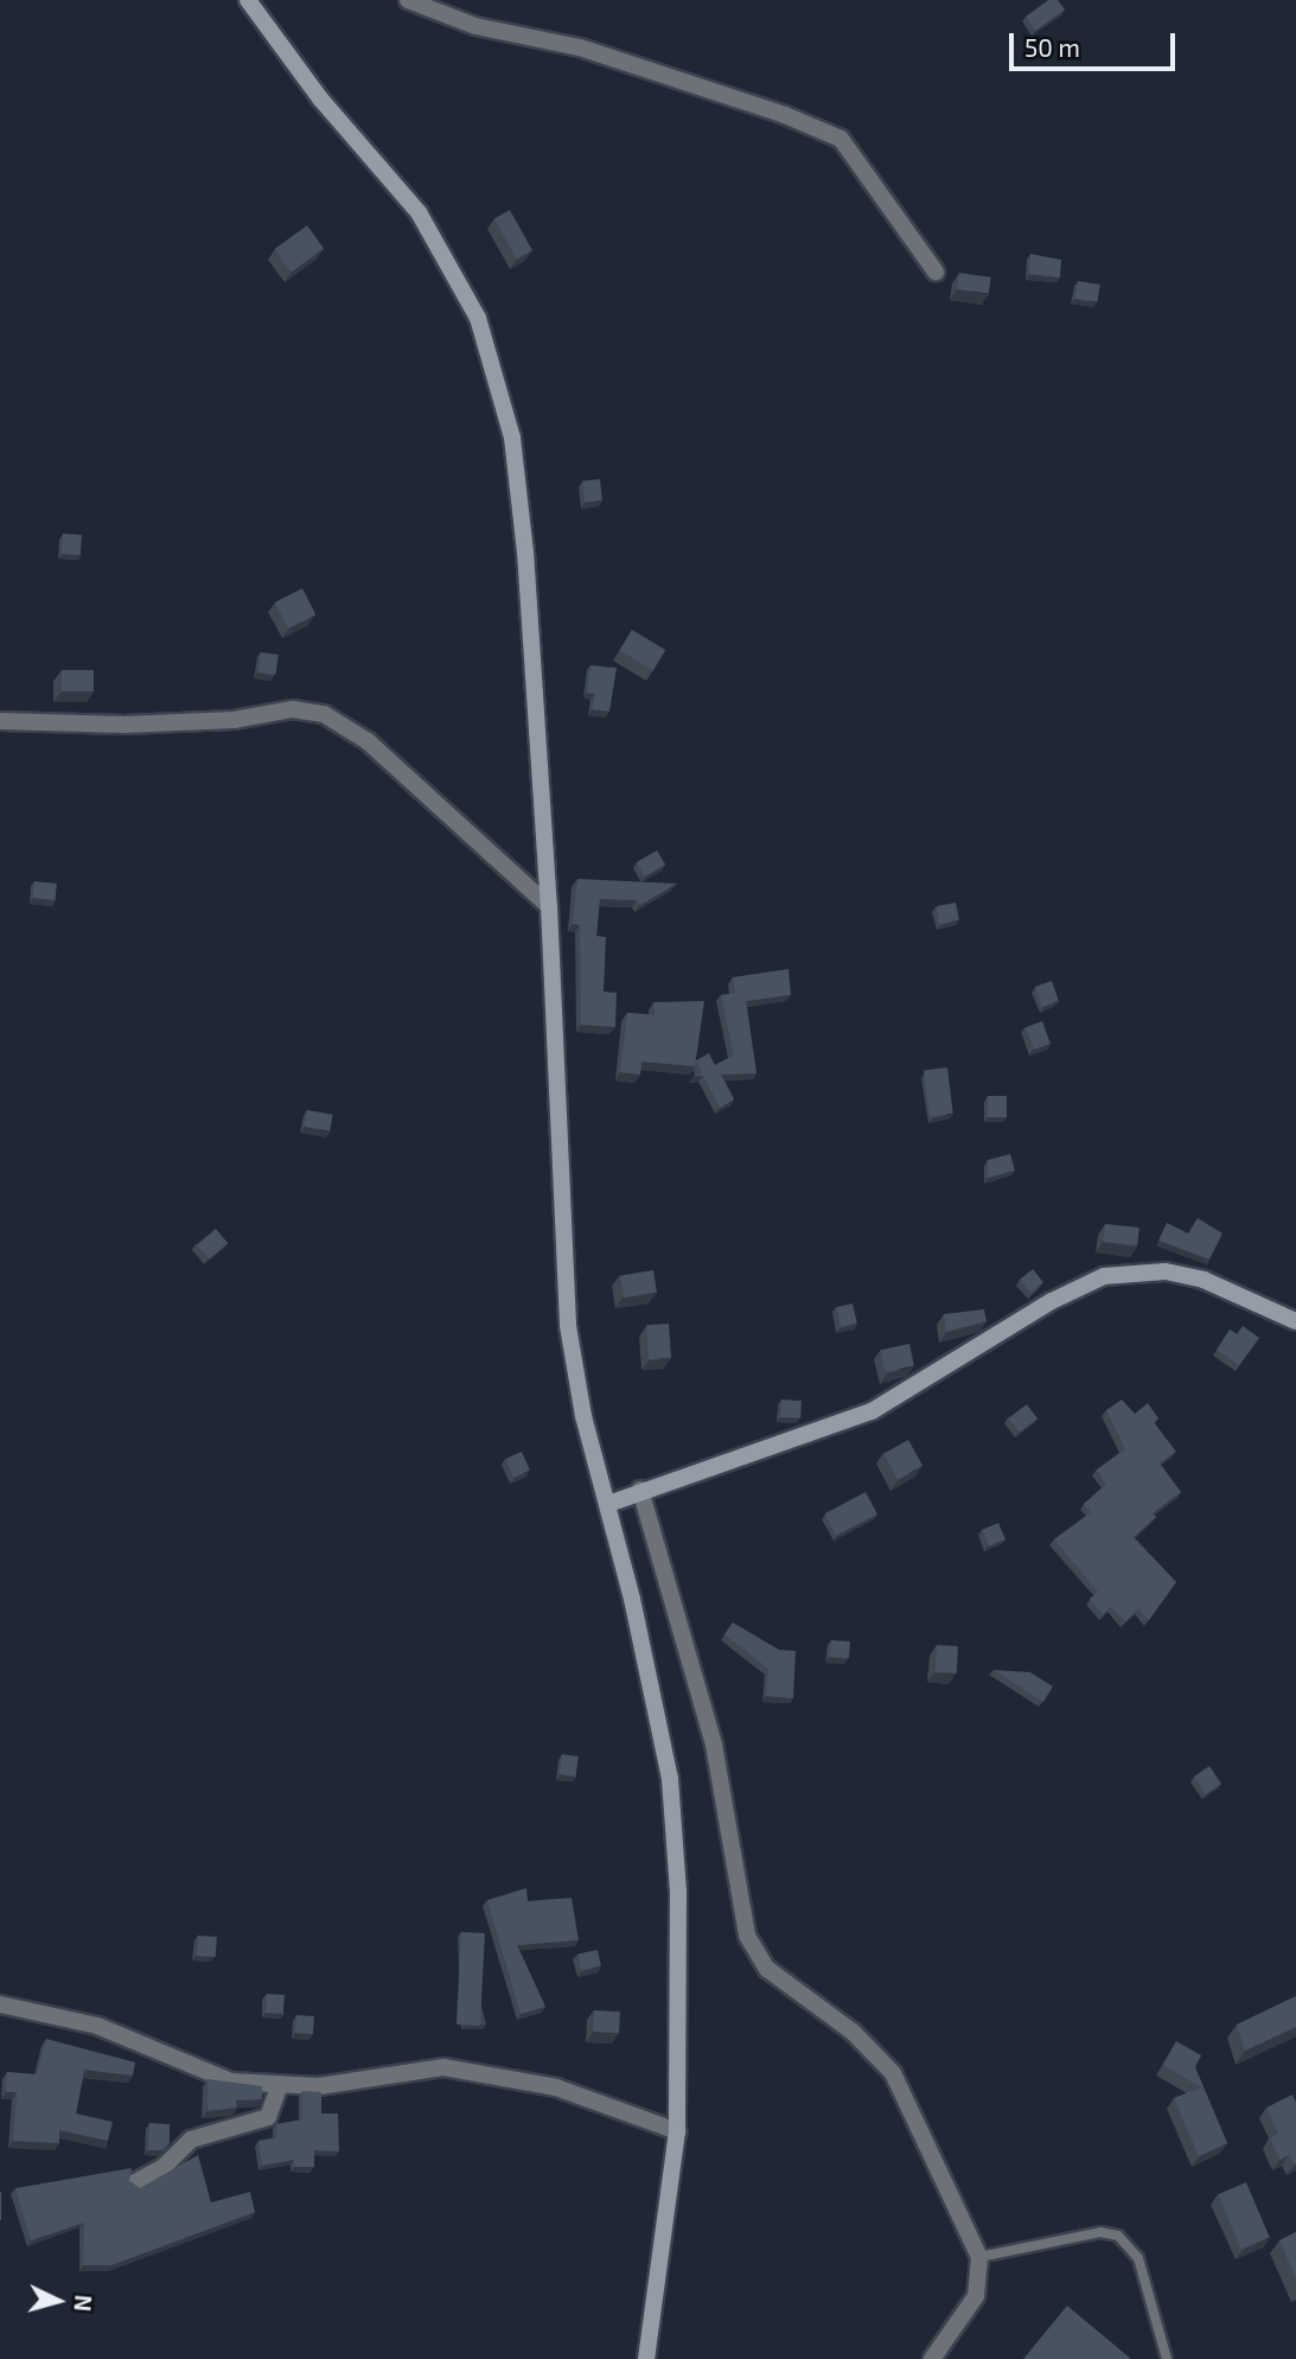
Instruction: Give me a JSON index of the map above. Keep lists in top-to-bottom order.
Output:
{
  "scale_bar": "50 m",
  "north": "right"
}
